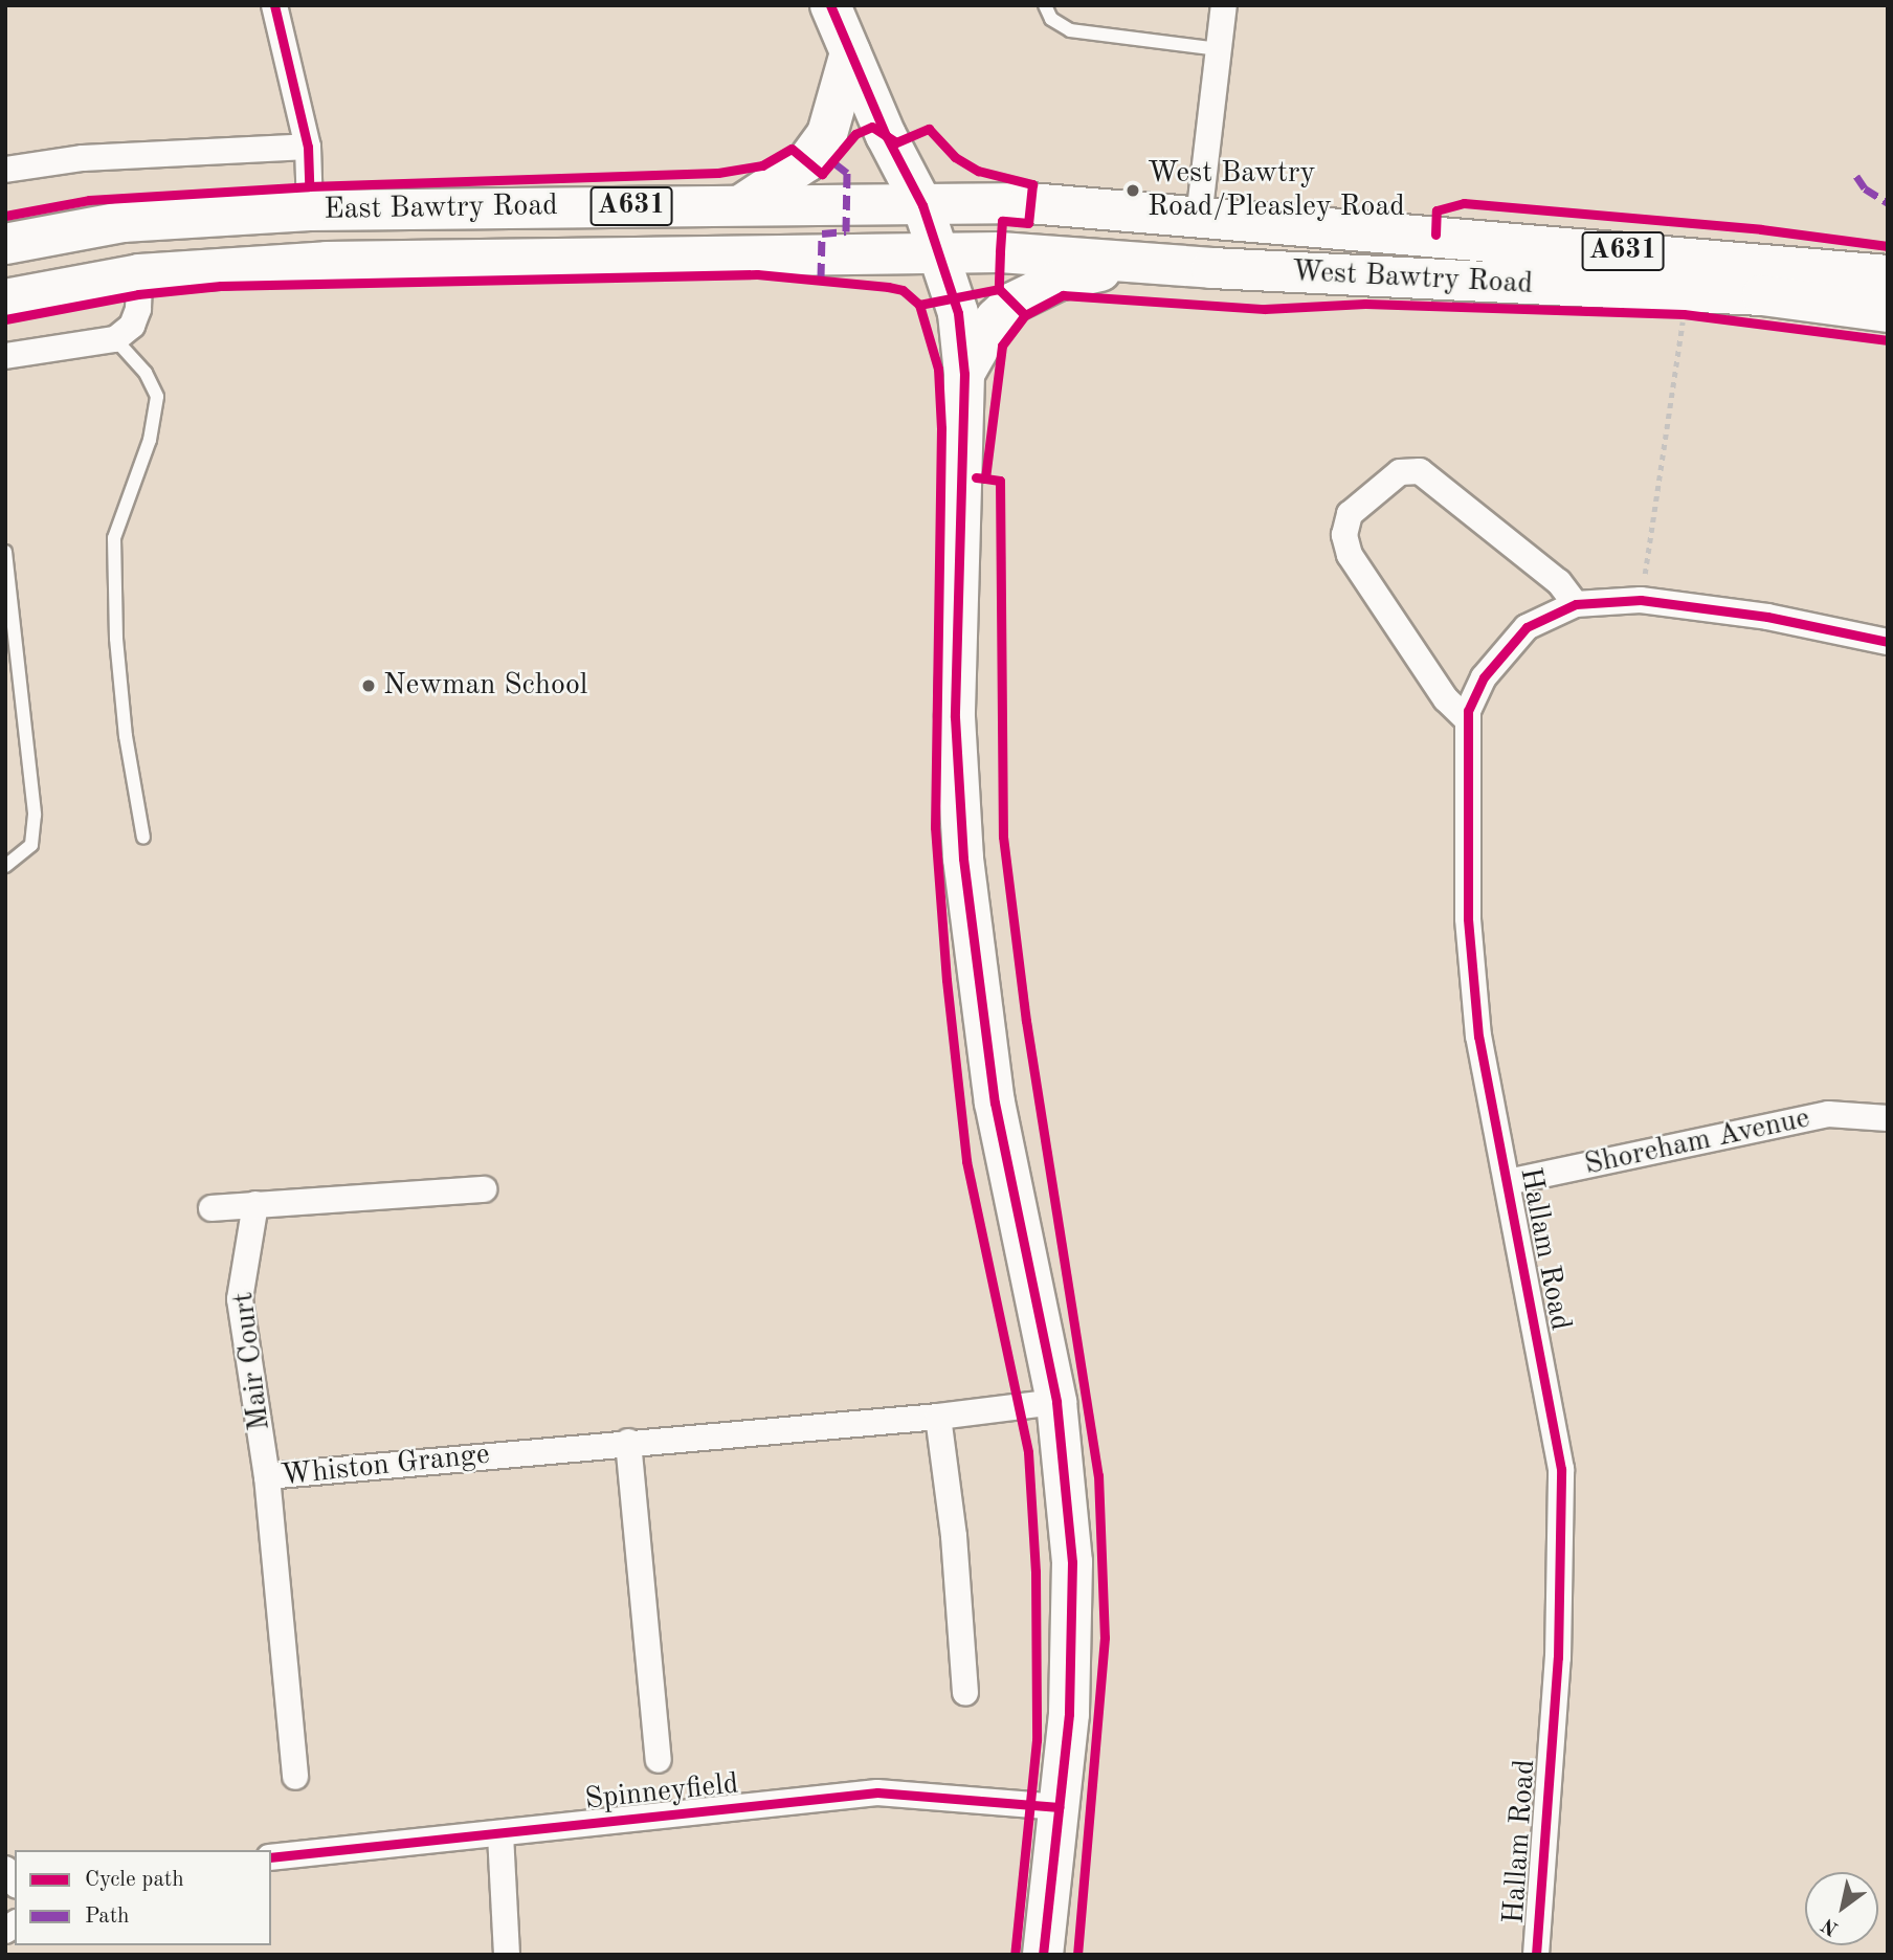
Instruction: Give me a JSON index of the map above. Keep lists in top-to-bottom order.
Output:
{
  "streets": {
    "main road": ["A631", "East Bawtry Road", "West Bawtry Road"],
    "street": [
      "Shoreham Avenue",
      "Hallam Road",
      "Mair Court",
      "Whiston Grange",
      "Spinneyfield"
    ]
  },
  "crossings": [
    ["East Bawtry Road", "West Bawtry Road"],
    ["Shoreham Avenue", "Hallam Road"],
    ["Mair Court", "Whiston Grange"]
  ],
  "places": ["West Bawtry Road/Pleasley Road", "Newman School"],
  "legend": ["Cycle path", "Path"],
  "north": "bottom left"
}
